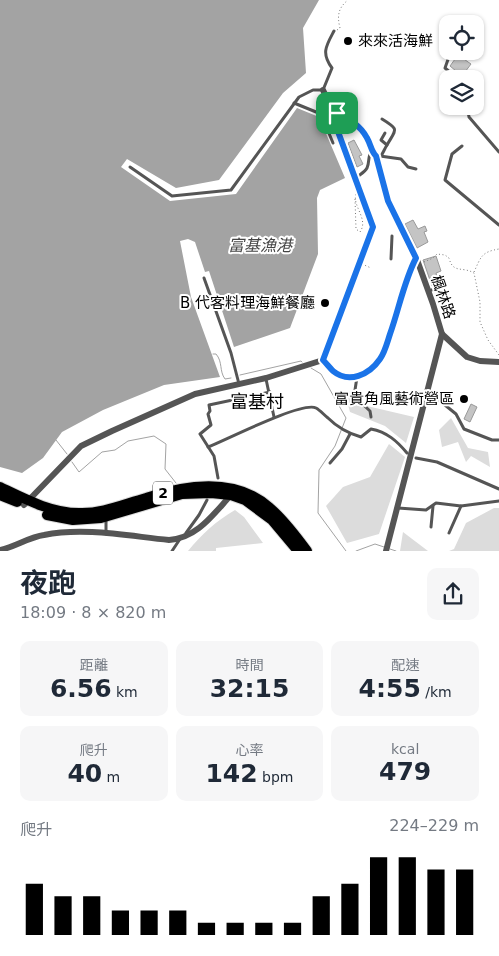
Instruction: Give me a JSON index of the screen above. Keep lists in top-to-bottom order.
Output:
{
  "streets": {
    "main road": ["2"],
    "street": ["楓林路"]
  },
  "districts": ["富基村"],
  "water": ["富基漁港"],
  "places": ["來來活海鮮", "B 代客料理海鮮餐廳", "富貴角風藝術營區"],
  "page": {
    "heading": ["夜跑", "18:09 · 8 × 820 m"],
    "stats": [
      ["距離", "6.56 km"],
      ["時間", "32:15"],
      ["配速", "4:55 /km"],
      ["爬升", "40 m"],
      ["心率", "142 bpm"],
      ["kcal", "479"]
    ],
    "chart": ["爬升", "224–229 m"]
  }
}
